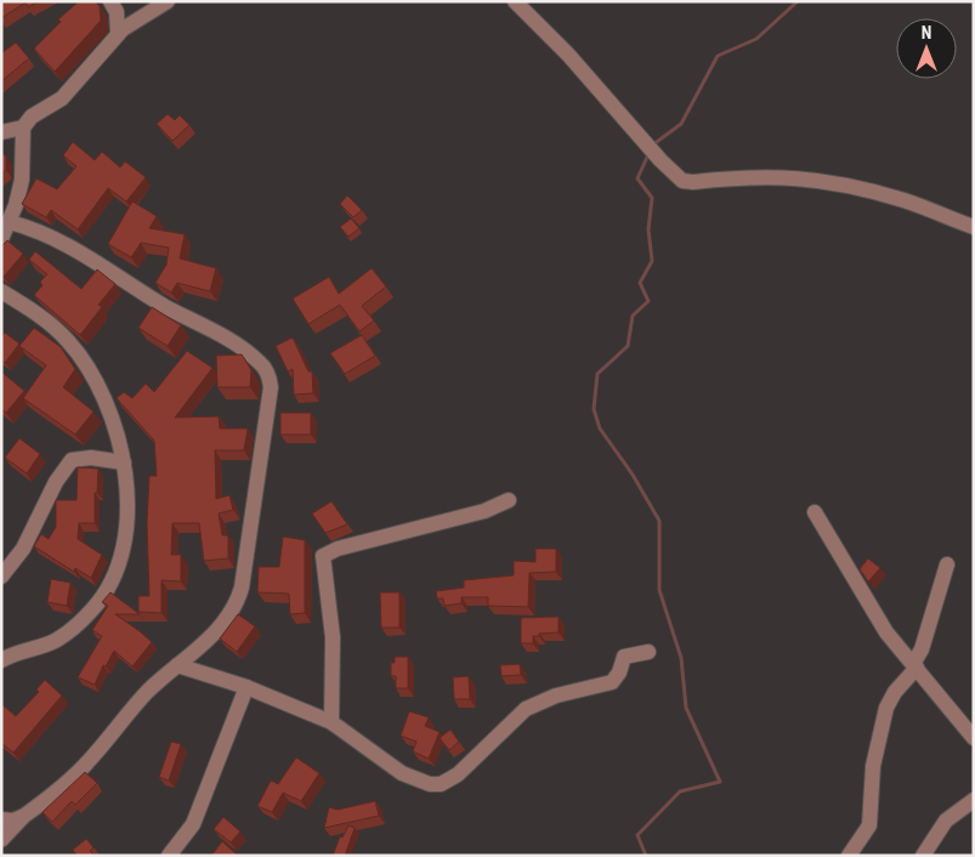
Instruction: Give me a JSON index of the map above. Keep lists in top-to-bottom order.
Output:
{
  "north": "top"
}
